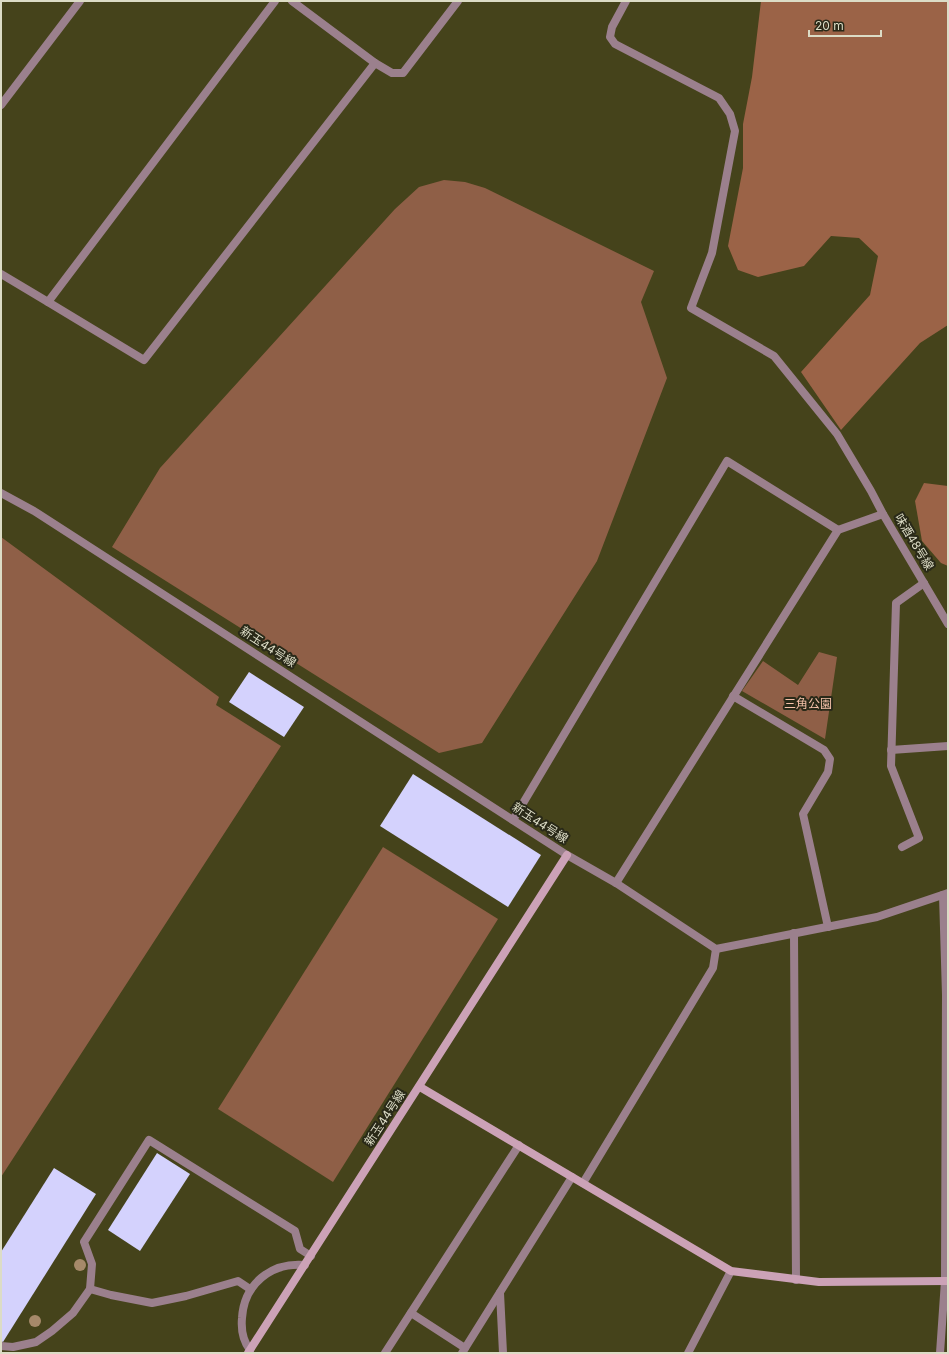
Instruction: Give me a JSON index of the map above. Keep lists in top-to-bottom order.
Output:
{
  "streets": {
    "street": ["味酒48号線", "新玉44号線"]
  },
  "parks": ["三角公園"],
  "scale_bar": "20 m"
}
